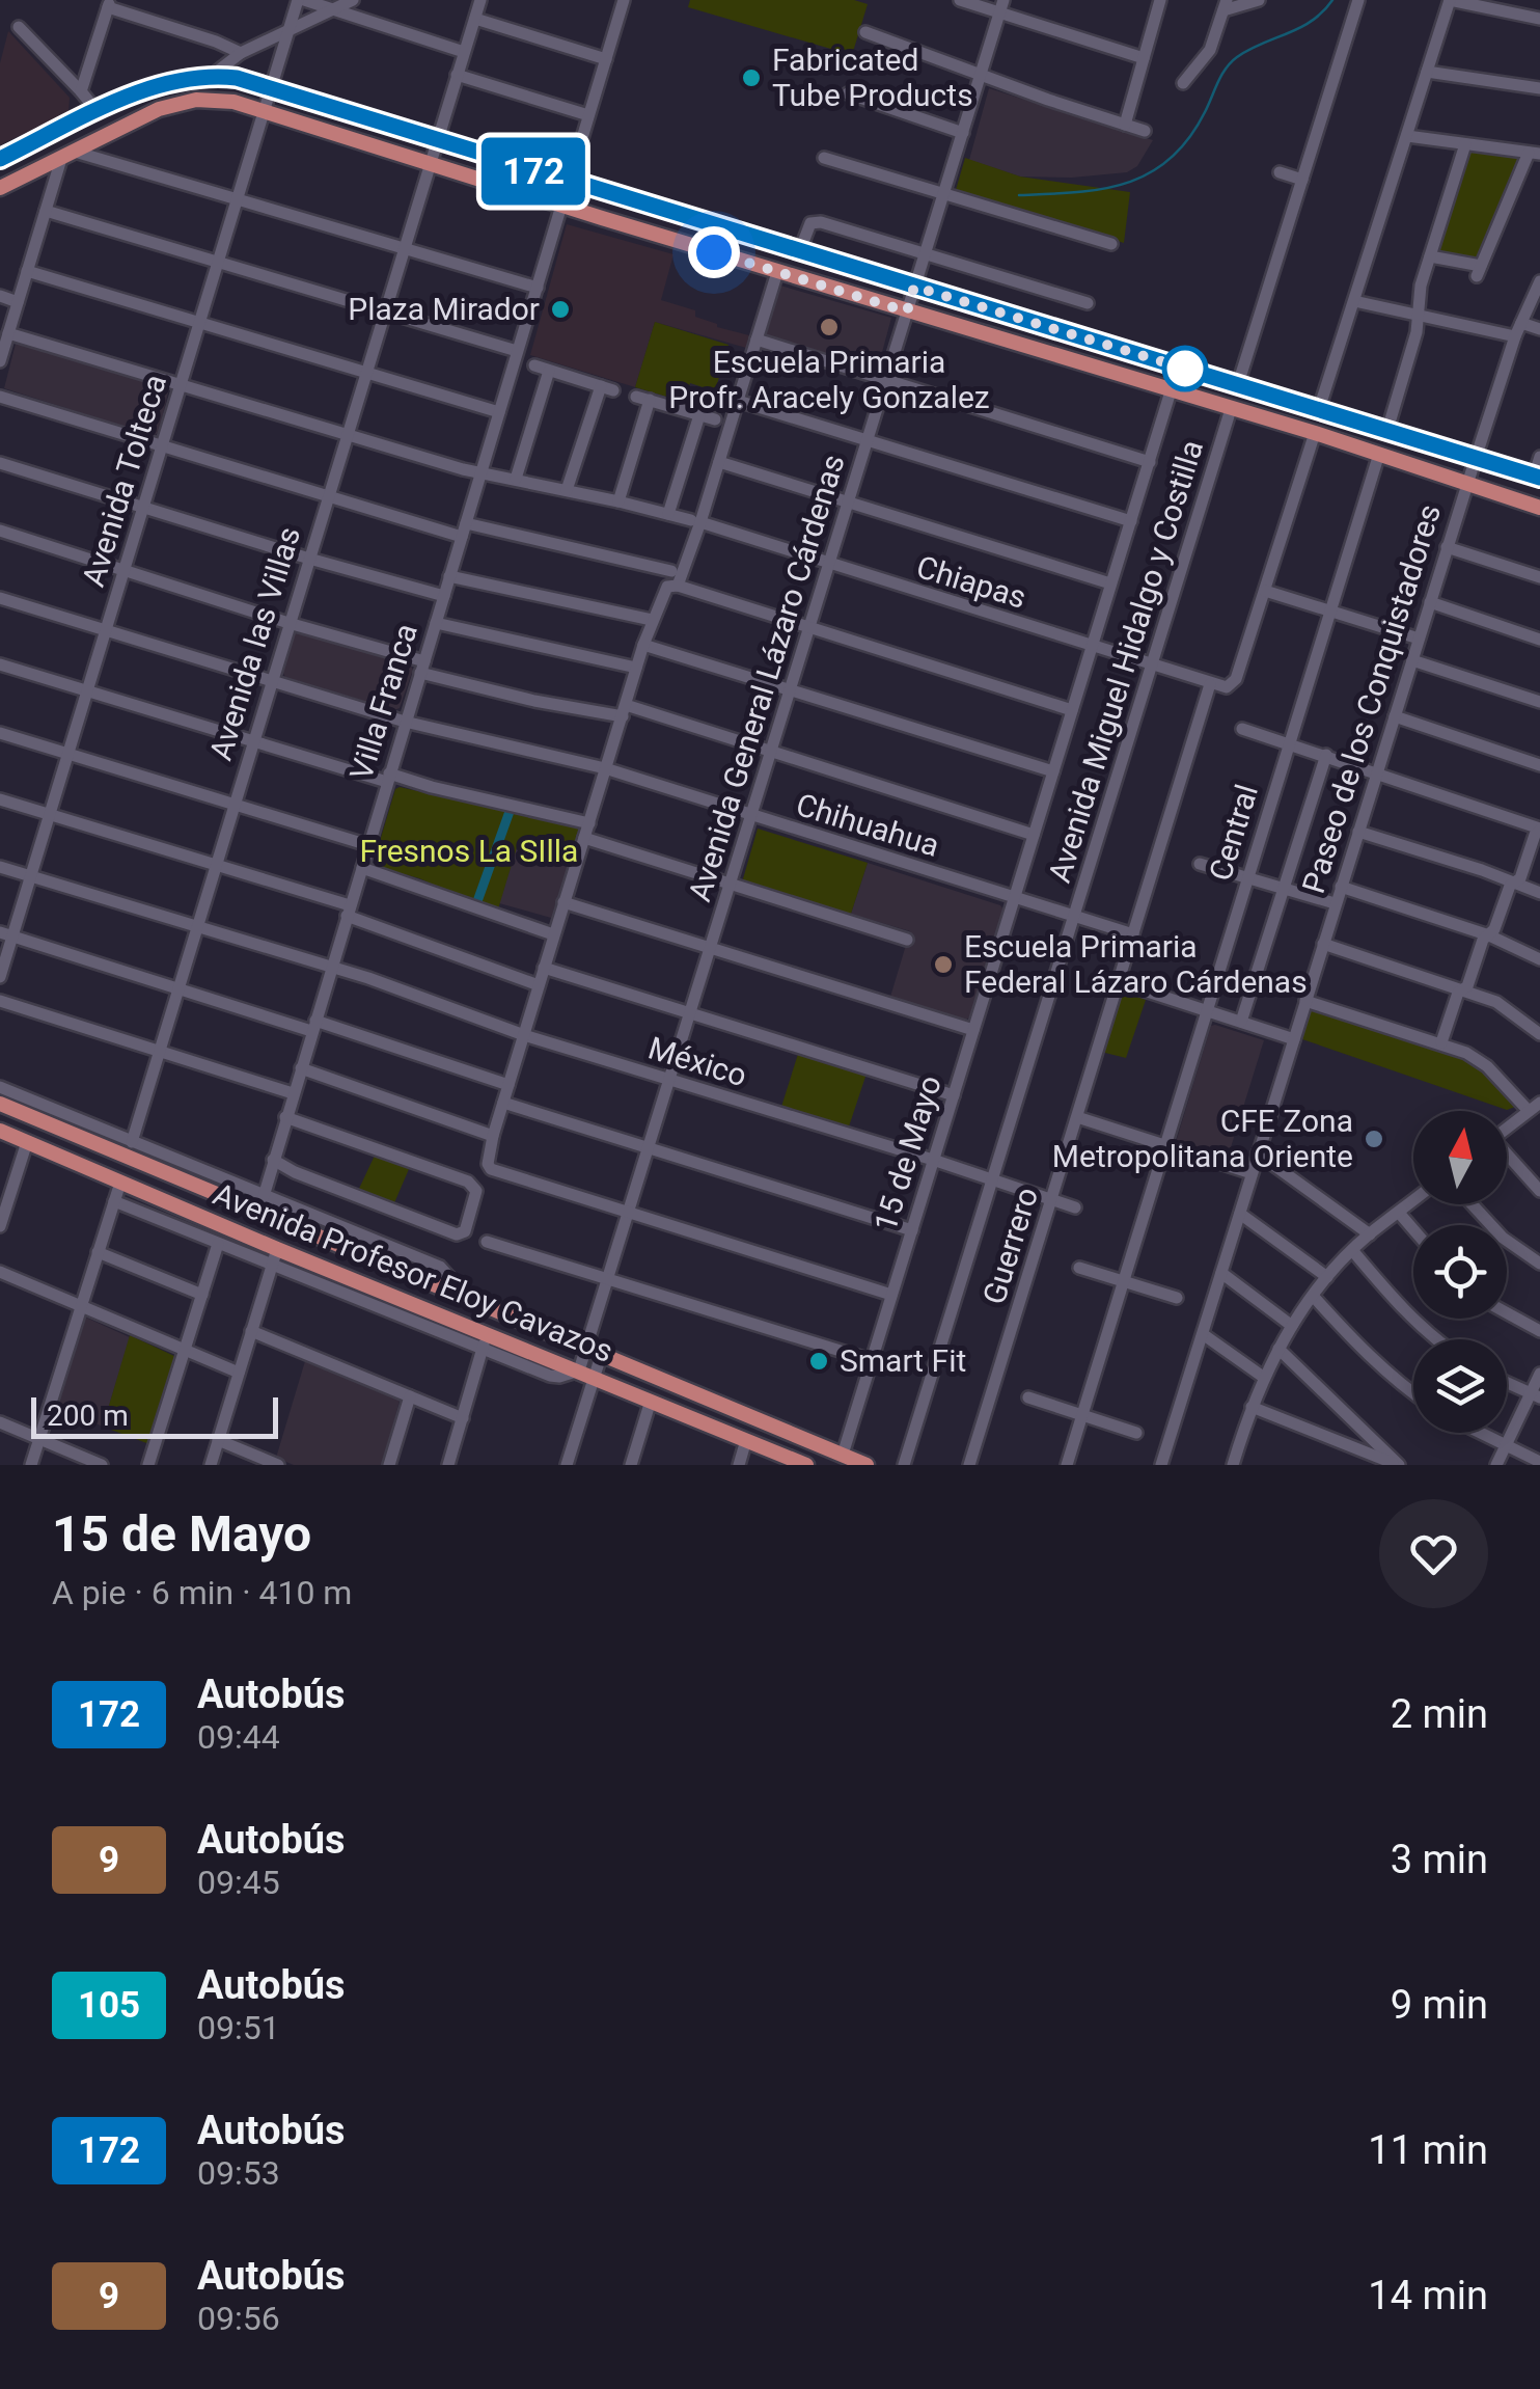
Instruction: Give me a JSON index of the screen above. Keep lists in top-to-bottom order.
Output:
{
  "streets": {
    "main road": ["Avenida Profesor Eloy Cavazos"],
    "street": [
      "Avenida Tolteca",
      "Chiapas",
      "Avenida las Villas",
      "Avenida Miguel Hidalgo y Costilla",
      "Avenida General Lázaro Cárdenas",
      "Paseo de los Conquistadores",
      "Villa Franca",
      "Chihuahua",
      "Central",
      "México",
      "15 de Mayo",
      "Guerrero"
    ]
  },
  "crossings": [
    ["Avenida Tolteca", "Chiapas"],
    ["Avenida Tolteca", "Chihuahua"],
    ["Avenida Tolteca", "México"],
    ["Chiapas", "Avenida las Villas"],
    ["Chiapas", "Avenida Miguel Hidalgo y Costilla"],
    ["Chiapas", "Avenida General Lázaro Cárdenas"],
    ["Chiapas", "Villa Franca"],
    ["Chiapas", "15 de Mayo"],
    ["Chiapas", "Guerrero"],
    ["Avenida las Villas", "Chihuahua"],
    ["Avenida las Villas", "México"],
    ["Avenida las Villas", "Avenida Profesor Eloy Cavazos"],
    ["Avenida Miguel Hidalgo y Costilla", "Chihuahua"],
    ["Avenida Miguel Hidalgo y Costilla", "México"],
    ["Avenida General Lázaro Cárdenas", "Chihuahua"],
    ["Avenida General Lázaro Cárdenas", "México"],
    ["Avenida General Lázaro Cárdenas", "Avenida Profesor Eloy Cavazos"],
    ["Villa Franca", "Chihuahua"],
    ["Villa Franca", "México"],
    ["Villa Franca", "Avenida Profesor Eloy Cavazos"],
    ["Chihuahua", "15 de Mayo"],
    ["Chihuahua", "Guerrero"],
    ["México", "15 de Mayo"],
    ["México", "Guerrero"],
    ["15 de Mayo", "Avenida Profesor Eloy Cavazos"]
  ],
  "parks": ["Fresnos La SIlla"],
  "places": [
    "Fabricated Tube Products",
    "Plaza Mirador",
    "Escuela Primaria Profr. Aracely Gonzalez",
    "Escuela Primaria Federal Lázaro Cárdenas",
    "CFE Zona Metropolitana Oriente",
    "Smart Fit"
  ],
  "lines": ["bus line 172"],
  "scale_bar": "200 m",
  "north": "top",
  "page": {
    "on_map": "172",
    "scale": "200 m",
    "heading": ["15 de Mayo", "A pie · 6 min · 410 m"],
    "list": [
      {
        "mark": "172",
        "name": "Autobús",
        "note": "09:44",
        "value": "2 min"
      },
      {
        "mark": "9",
        "name": "Autobús",
        "note": "09:45",
        "value": "3 min"
      },
      {
        "mark": "105",
        "name": "Autobús",
        "note": "09:51",
        "value": "9 min"
      },
      {
        "mark": "172",
        "name": "Autobús",
        "note": "09:53",
        "value": "11 min"
      },
      {
        "mark": "9",
        "name": "Autobús",
        "note": "09:56",
        "value": "14 min"
      }
    ]
  }
}
